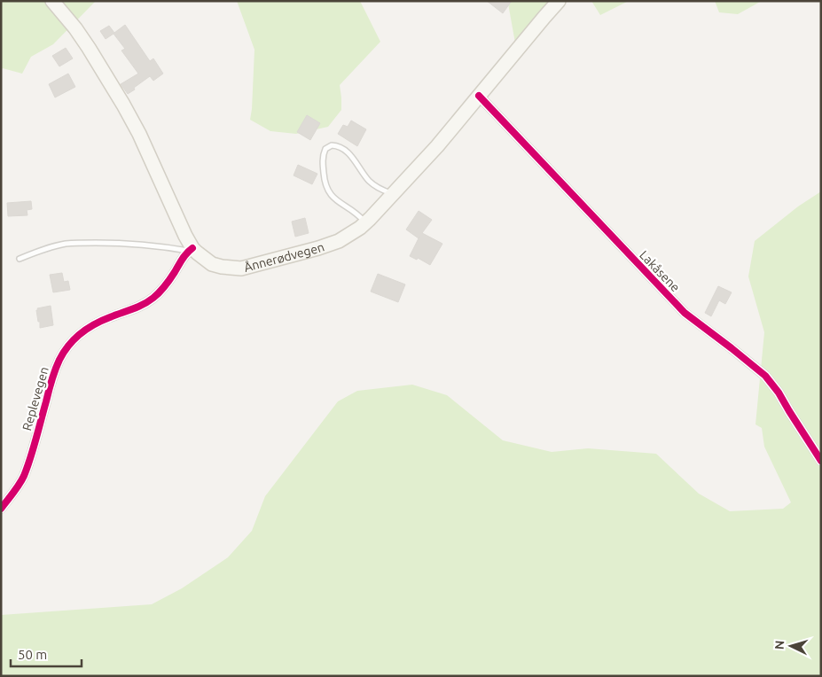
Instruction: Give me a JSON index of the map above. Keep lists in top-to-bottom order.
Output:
{
  "streets": {
    "main road": ["Ånnerødvegen"],
    "street": ["Lakåsene", "Replevegen"]
  },
  "crossings": [
    ["Ånnerødvegen", "Lakåsene"],
    ["Ånnerødvegen", "Replevegen"]
  ],
  "scale_bar": "50 m",
  "north": "left"
}
